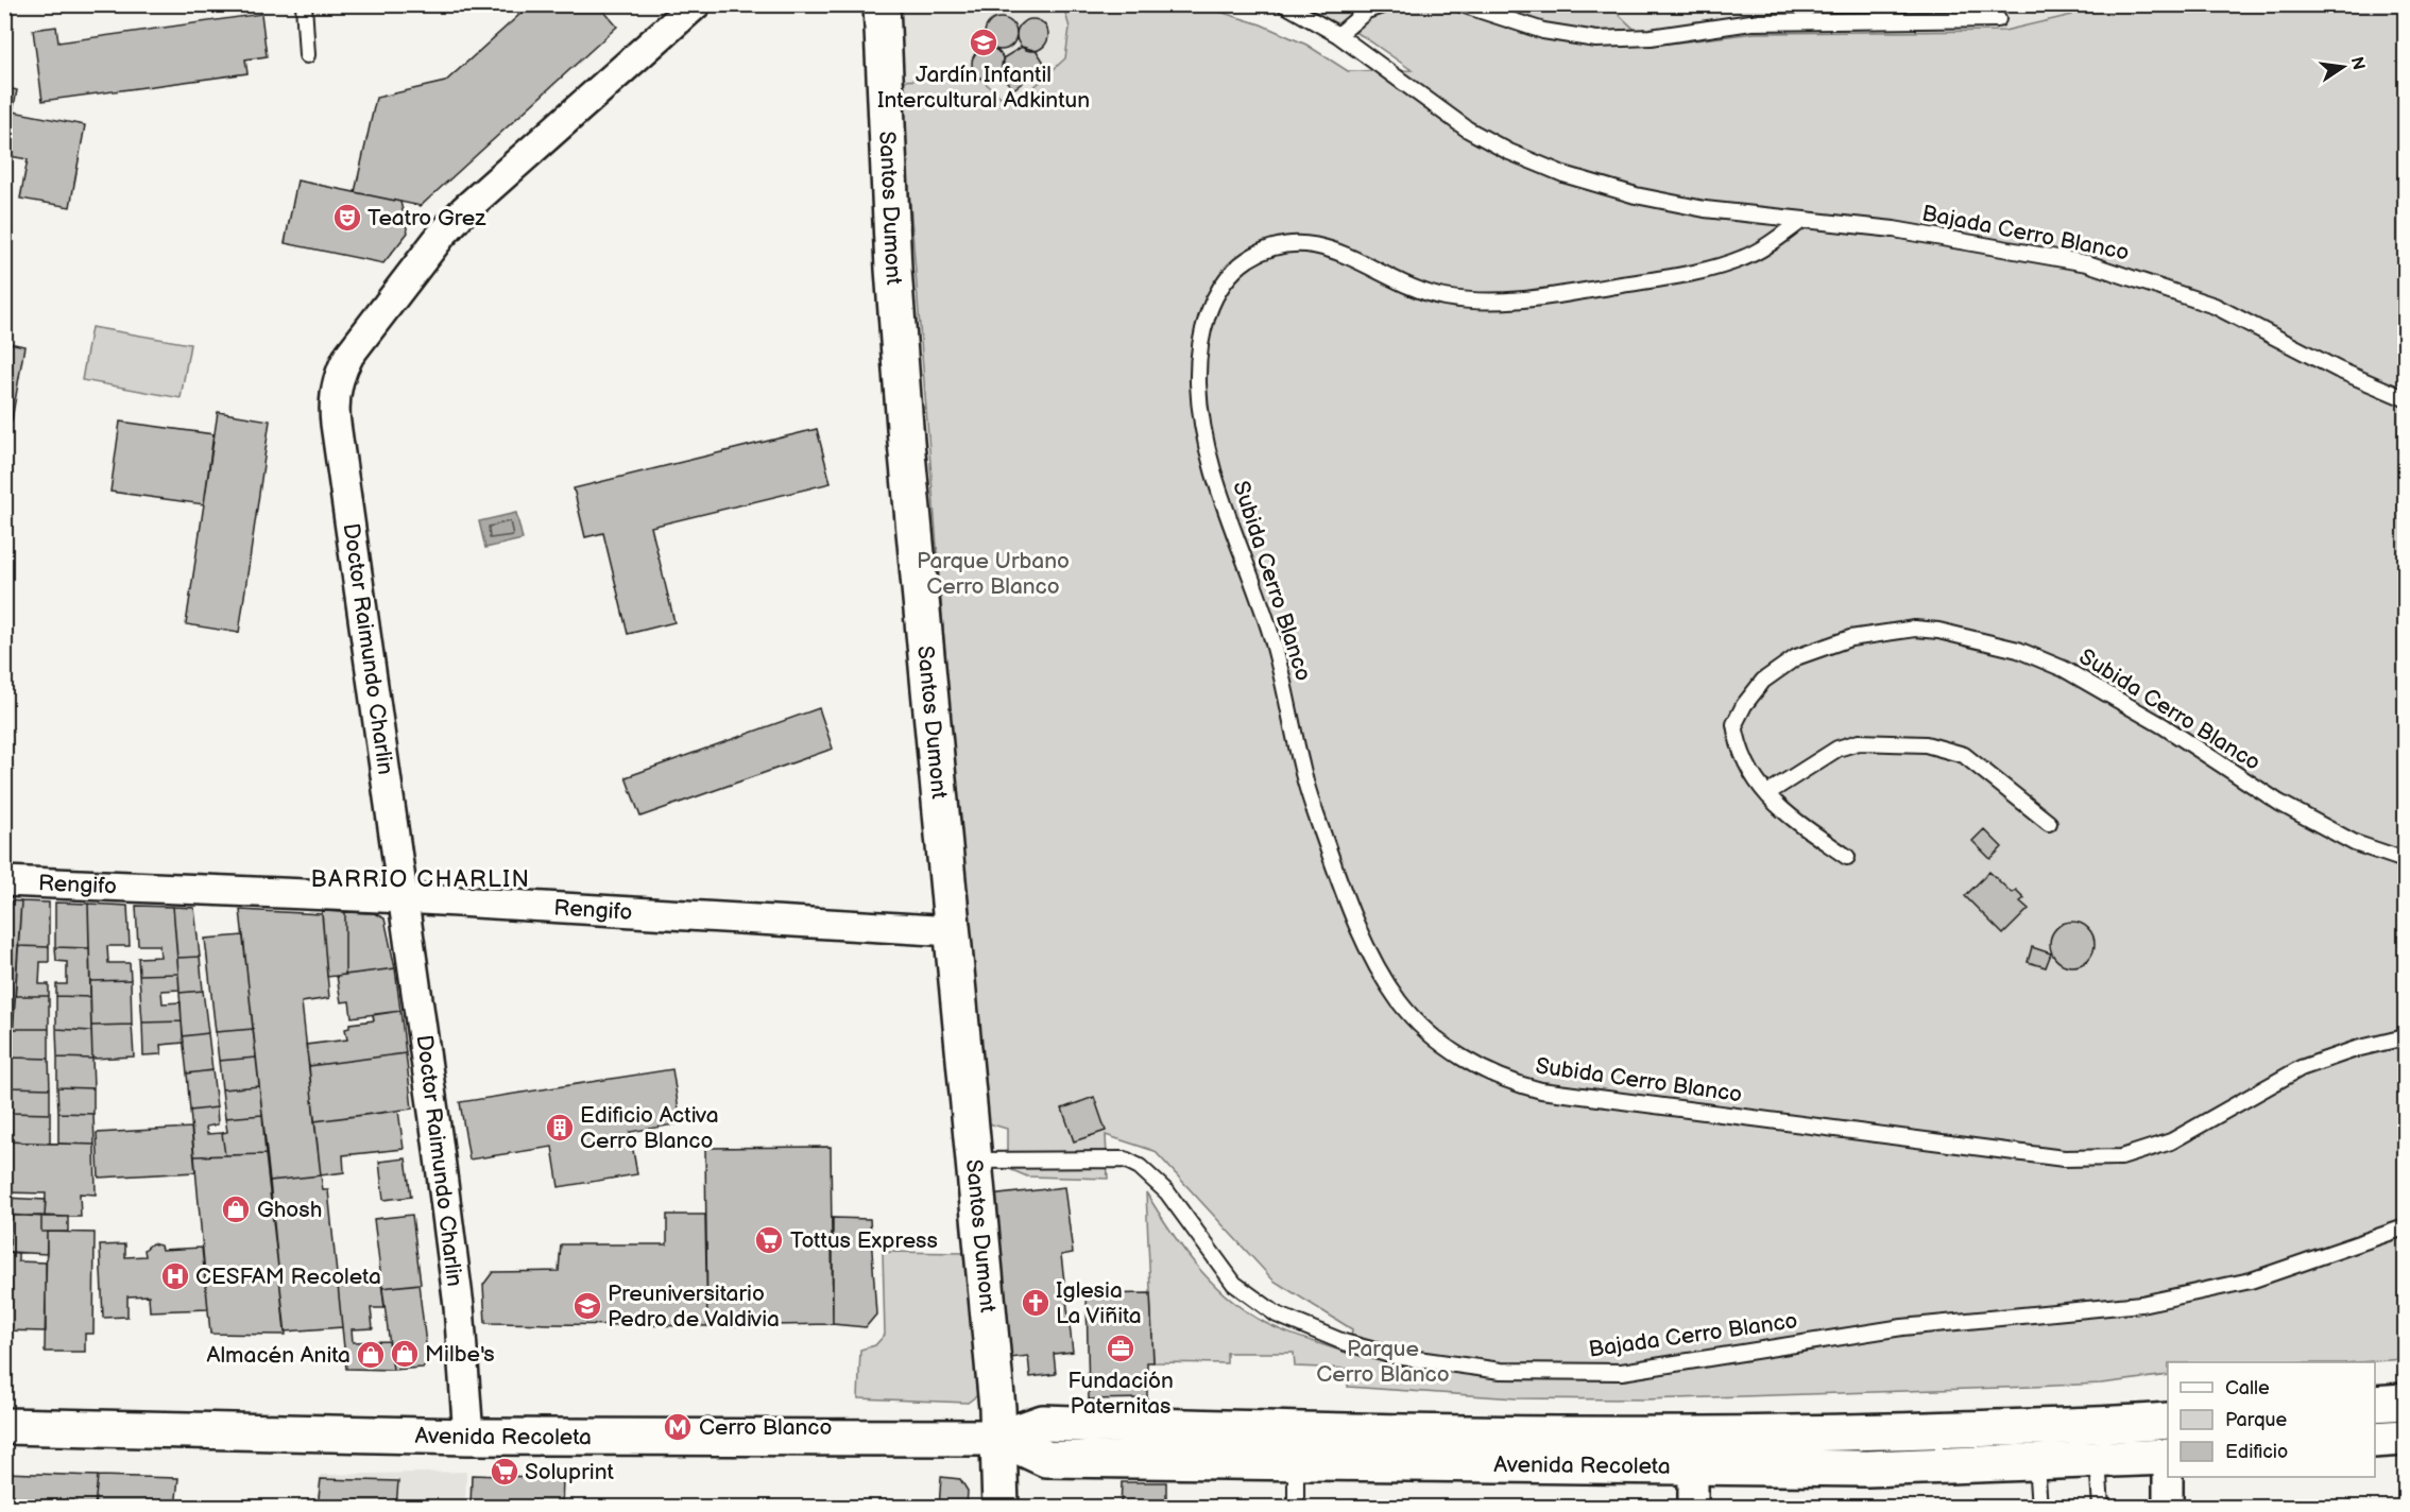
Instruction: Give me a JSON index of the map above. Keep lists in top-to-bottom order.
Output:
{
  "streets": {
    "main road": ["Santos Dumont", "Avenida Recoleta"],
    "street": ["Doctor Raimundo Charlin", "Rengifo"],
    "lane": ["Bajada Cerro Blanco", "Subida Cerro Blanco"]
  },
  "crossings": [
    ["Santos Dumont", "Bajada Cerro Blanco"],
    ["Santos Dumont", "Rengifo"],
    ["Santos Dumont", "Avenida Recoleta"],
    ["Bajada Cerro Blanco", "Subida Cerro Blanco"],
    ["Doctor Raimundo Charlin", "Rengifo"],
    ["Doctor Raimundo Charlin", "Avenida Recoleta"]
  ],
  "districts": ["BARRIO CHARLIN"],
  "parks": ["Parque Urbano Cerro Blanco", "Parque Cerro Blanco"],
  "places": {
    "school or university": ["Jardín Infantil Intercultural Adkintun", "Preuniversitario Pedro de Valdivia"],
    "theatre": ["Teatro Grez"],
    "building": ["Edificio Activa Cerro Blanco"],
    "shop": ["Ghosh", "Milbe's", "Almacén Anita"],
    "supermarket": ["Tottus Express", "Soluprint"],
    "hospital": ["CESFAM Recoleta"],
    "church": ["Iglesia La Viñita"],
    "office": ["Fundación Paternitas"],
    "metro station": ["Cerro Blanco"]
  },
  "legend": ["Calle", "Parque", "Edificio"],
  "north": "right"
}
